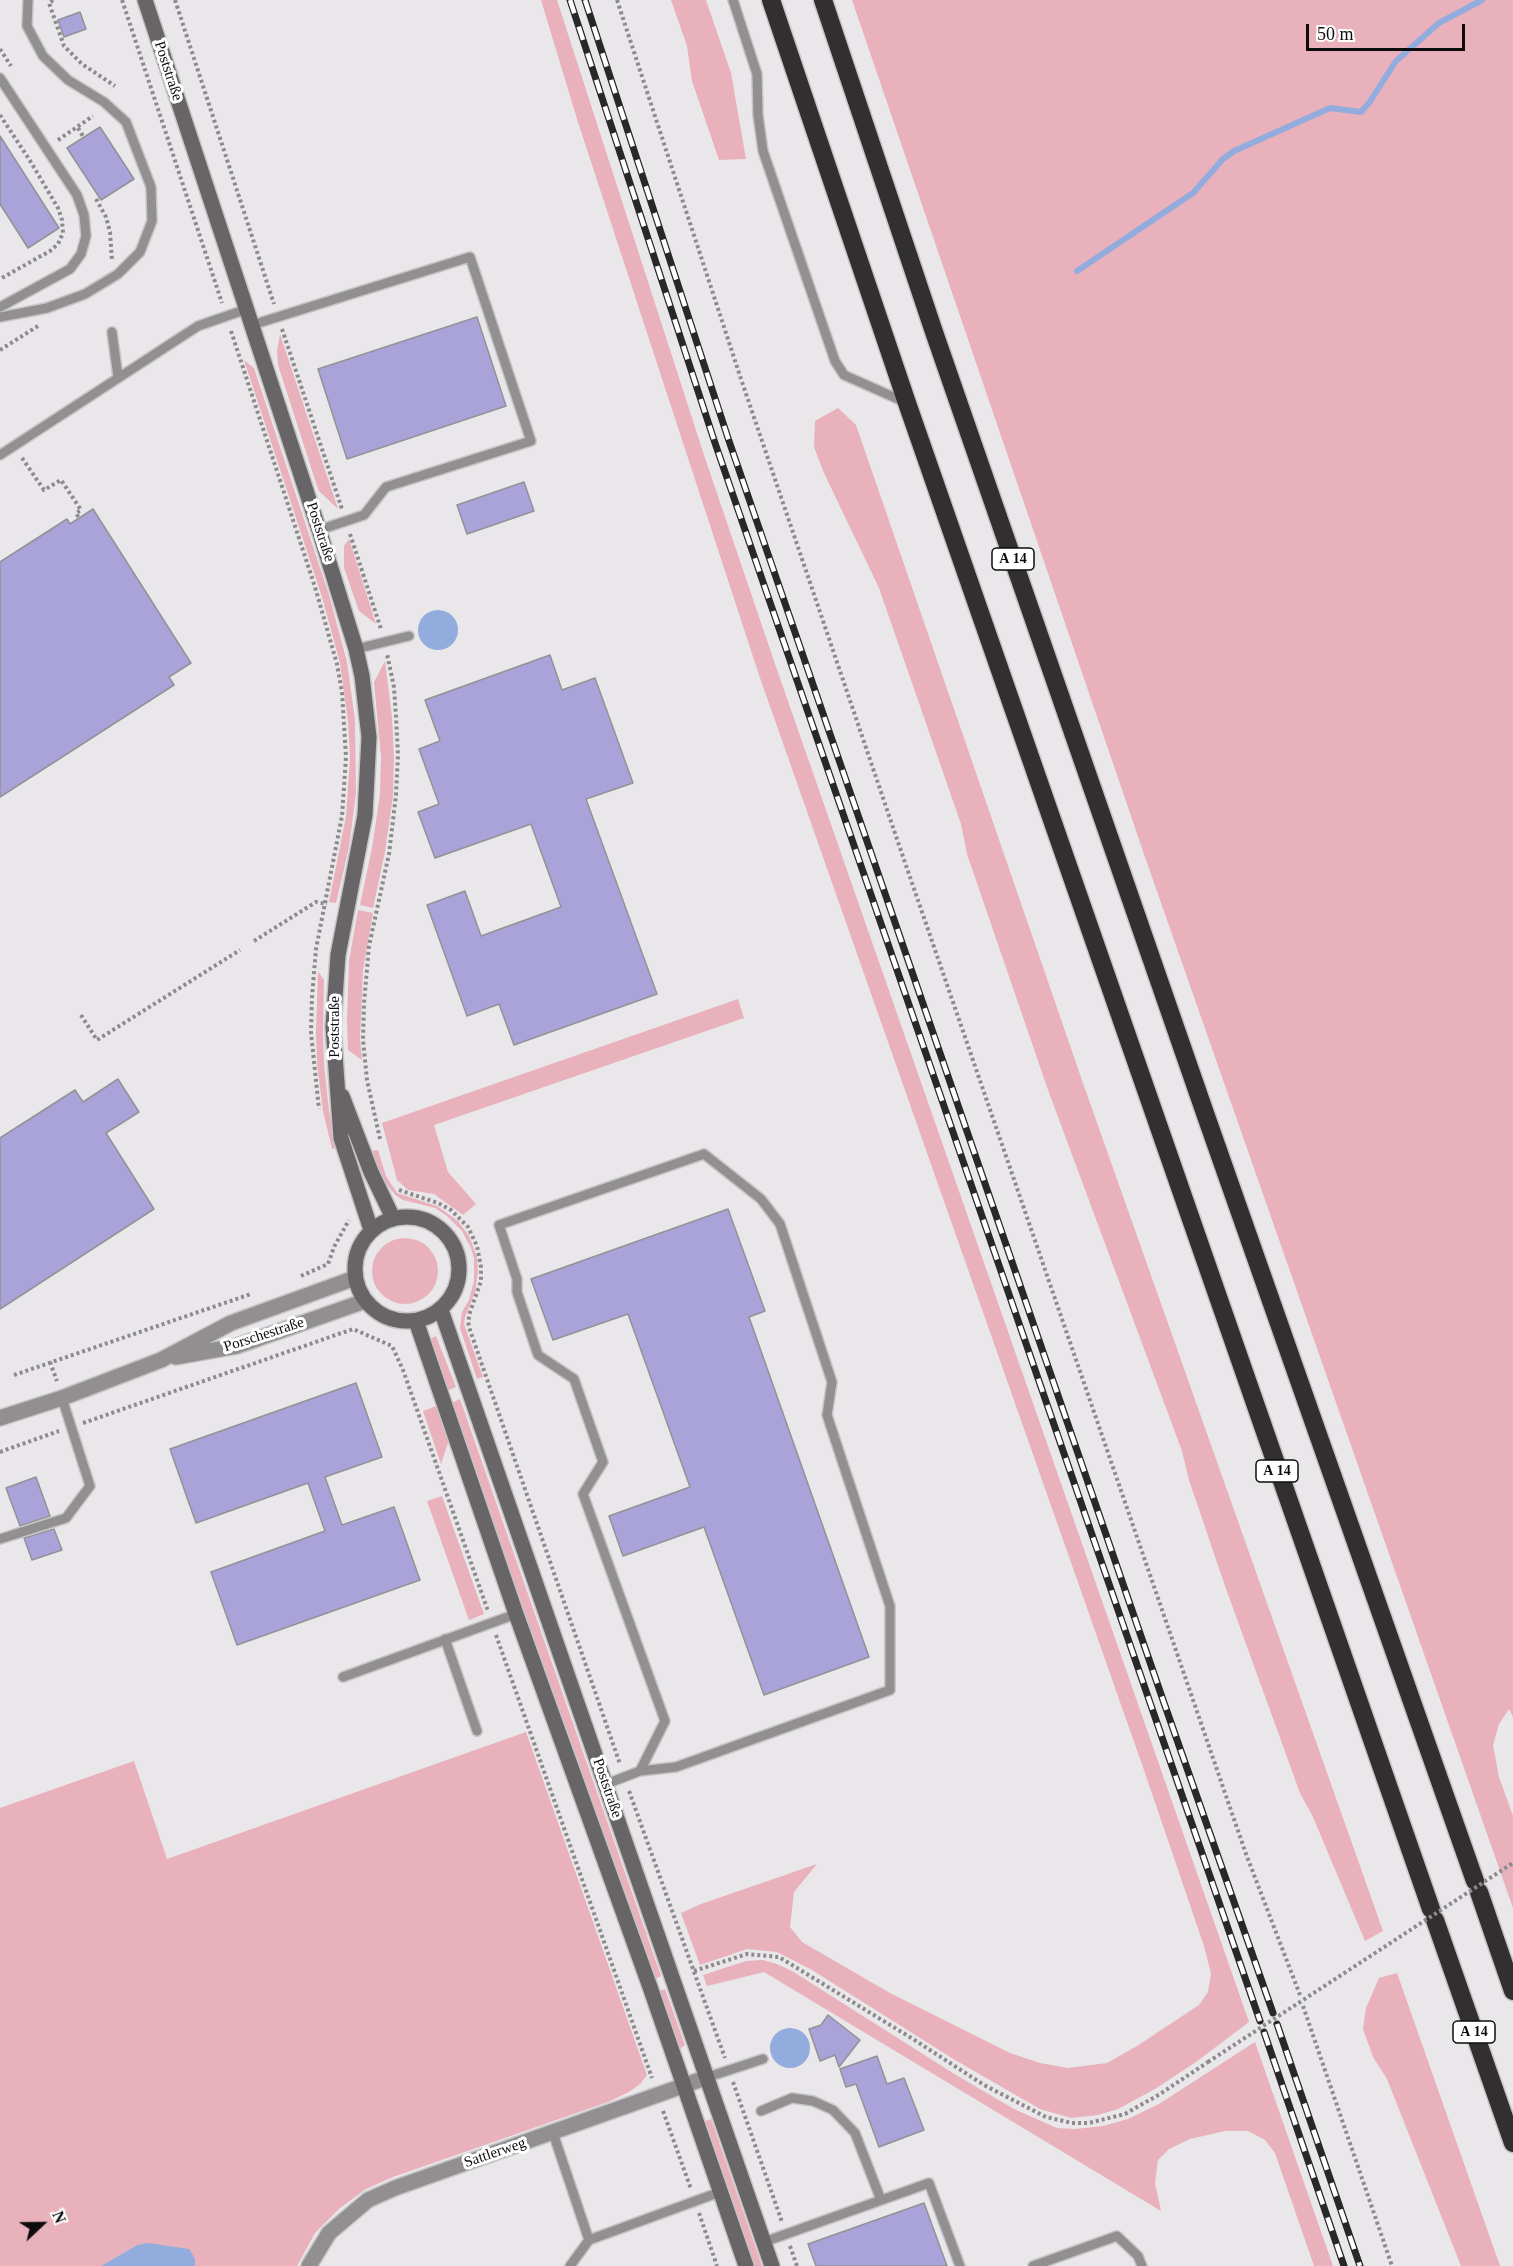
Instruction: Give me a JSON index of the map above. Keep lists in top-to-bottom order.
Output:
{
  "streets": {
    "highway": ["A 14"],
    "street": ["Poststraße", "Porschestraße", "Sattlerweg"]
  },
  "crossings": [
    ["Poststraße", "Porschestraße"],
    ["Poststraße", "Sattlerweg"]
  ],
  "scale_bar": "50 m",
  "north": "right"
}
